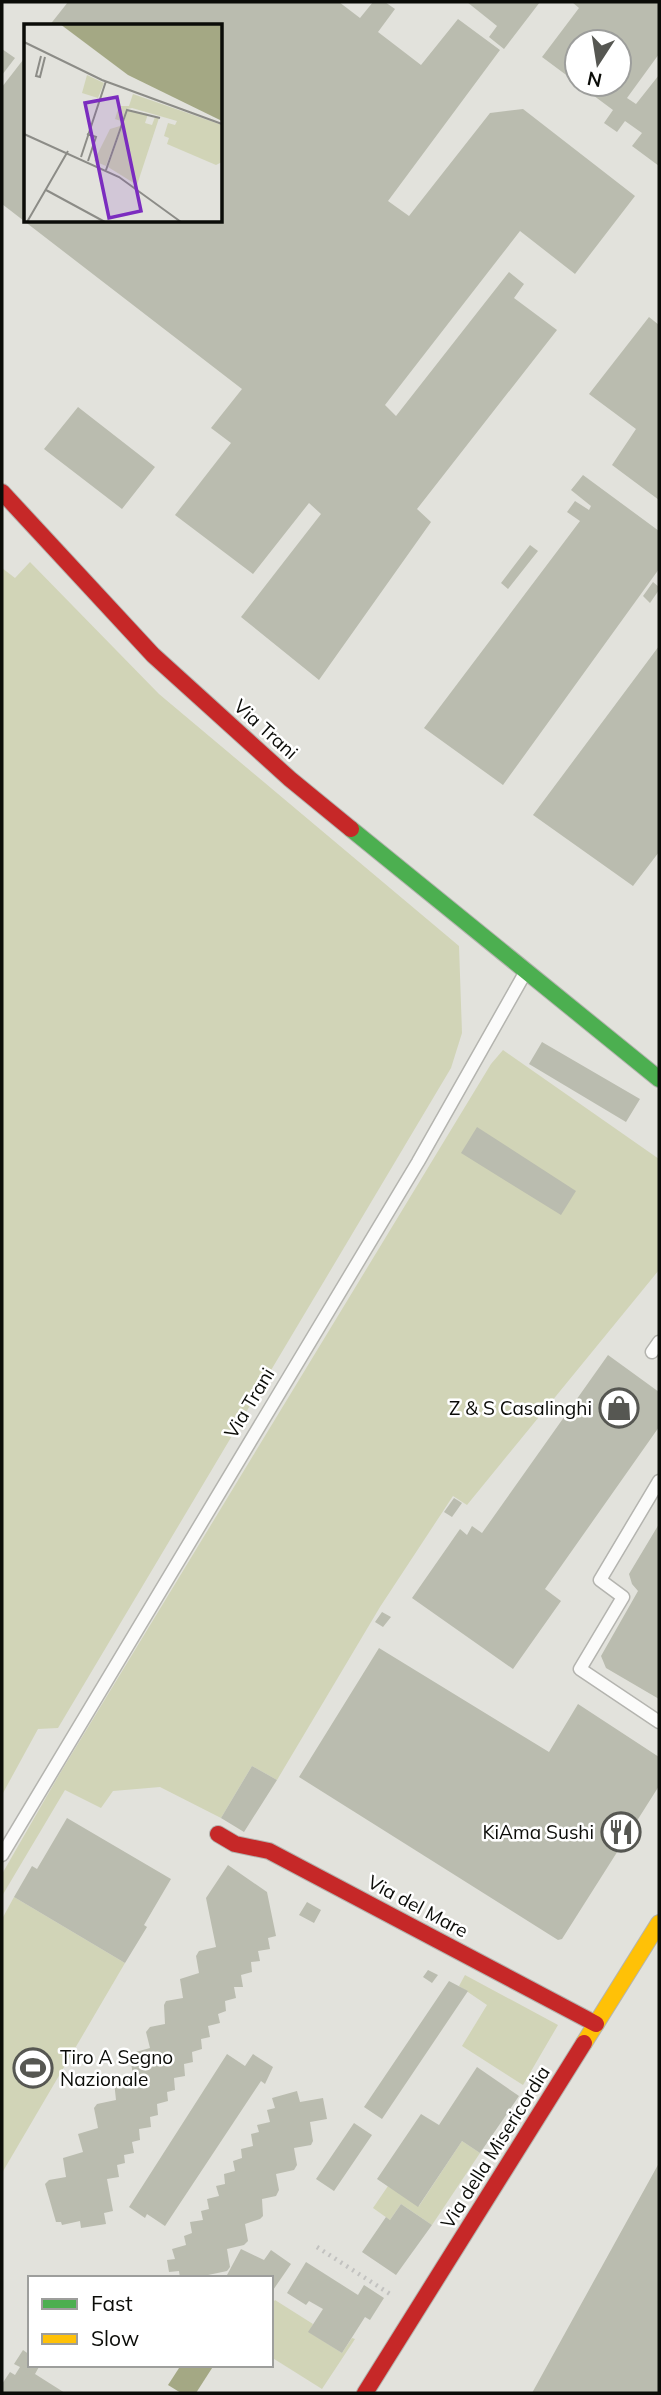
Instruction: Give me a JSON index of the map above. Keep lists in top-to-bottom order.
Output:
{
  "streets": {
    "street": ["Via Trani", "Via del Mare", "Via della Misericordia"]
  },
  "crossings": [
    ["Via del Mare", "Via della Misericordia"]
  ],
  "places": {
    "shop": ["Z & S Casalinghi"],
    "restaurant": ["KiAma Sushi"],
    "sports": ["Tiro A Segno Nazionale"]
  },
  "legend": ["Fast", "Slow"],
  "north": "bottom"
}
